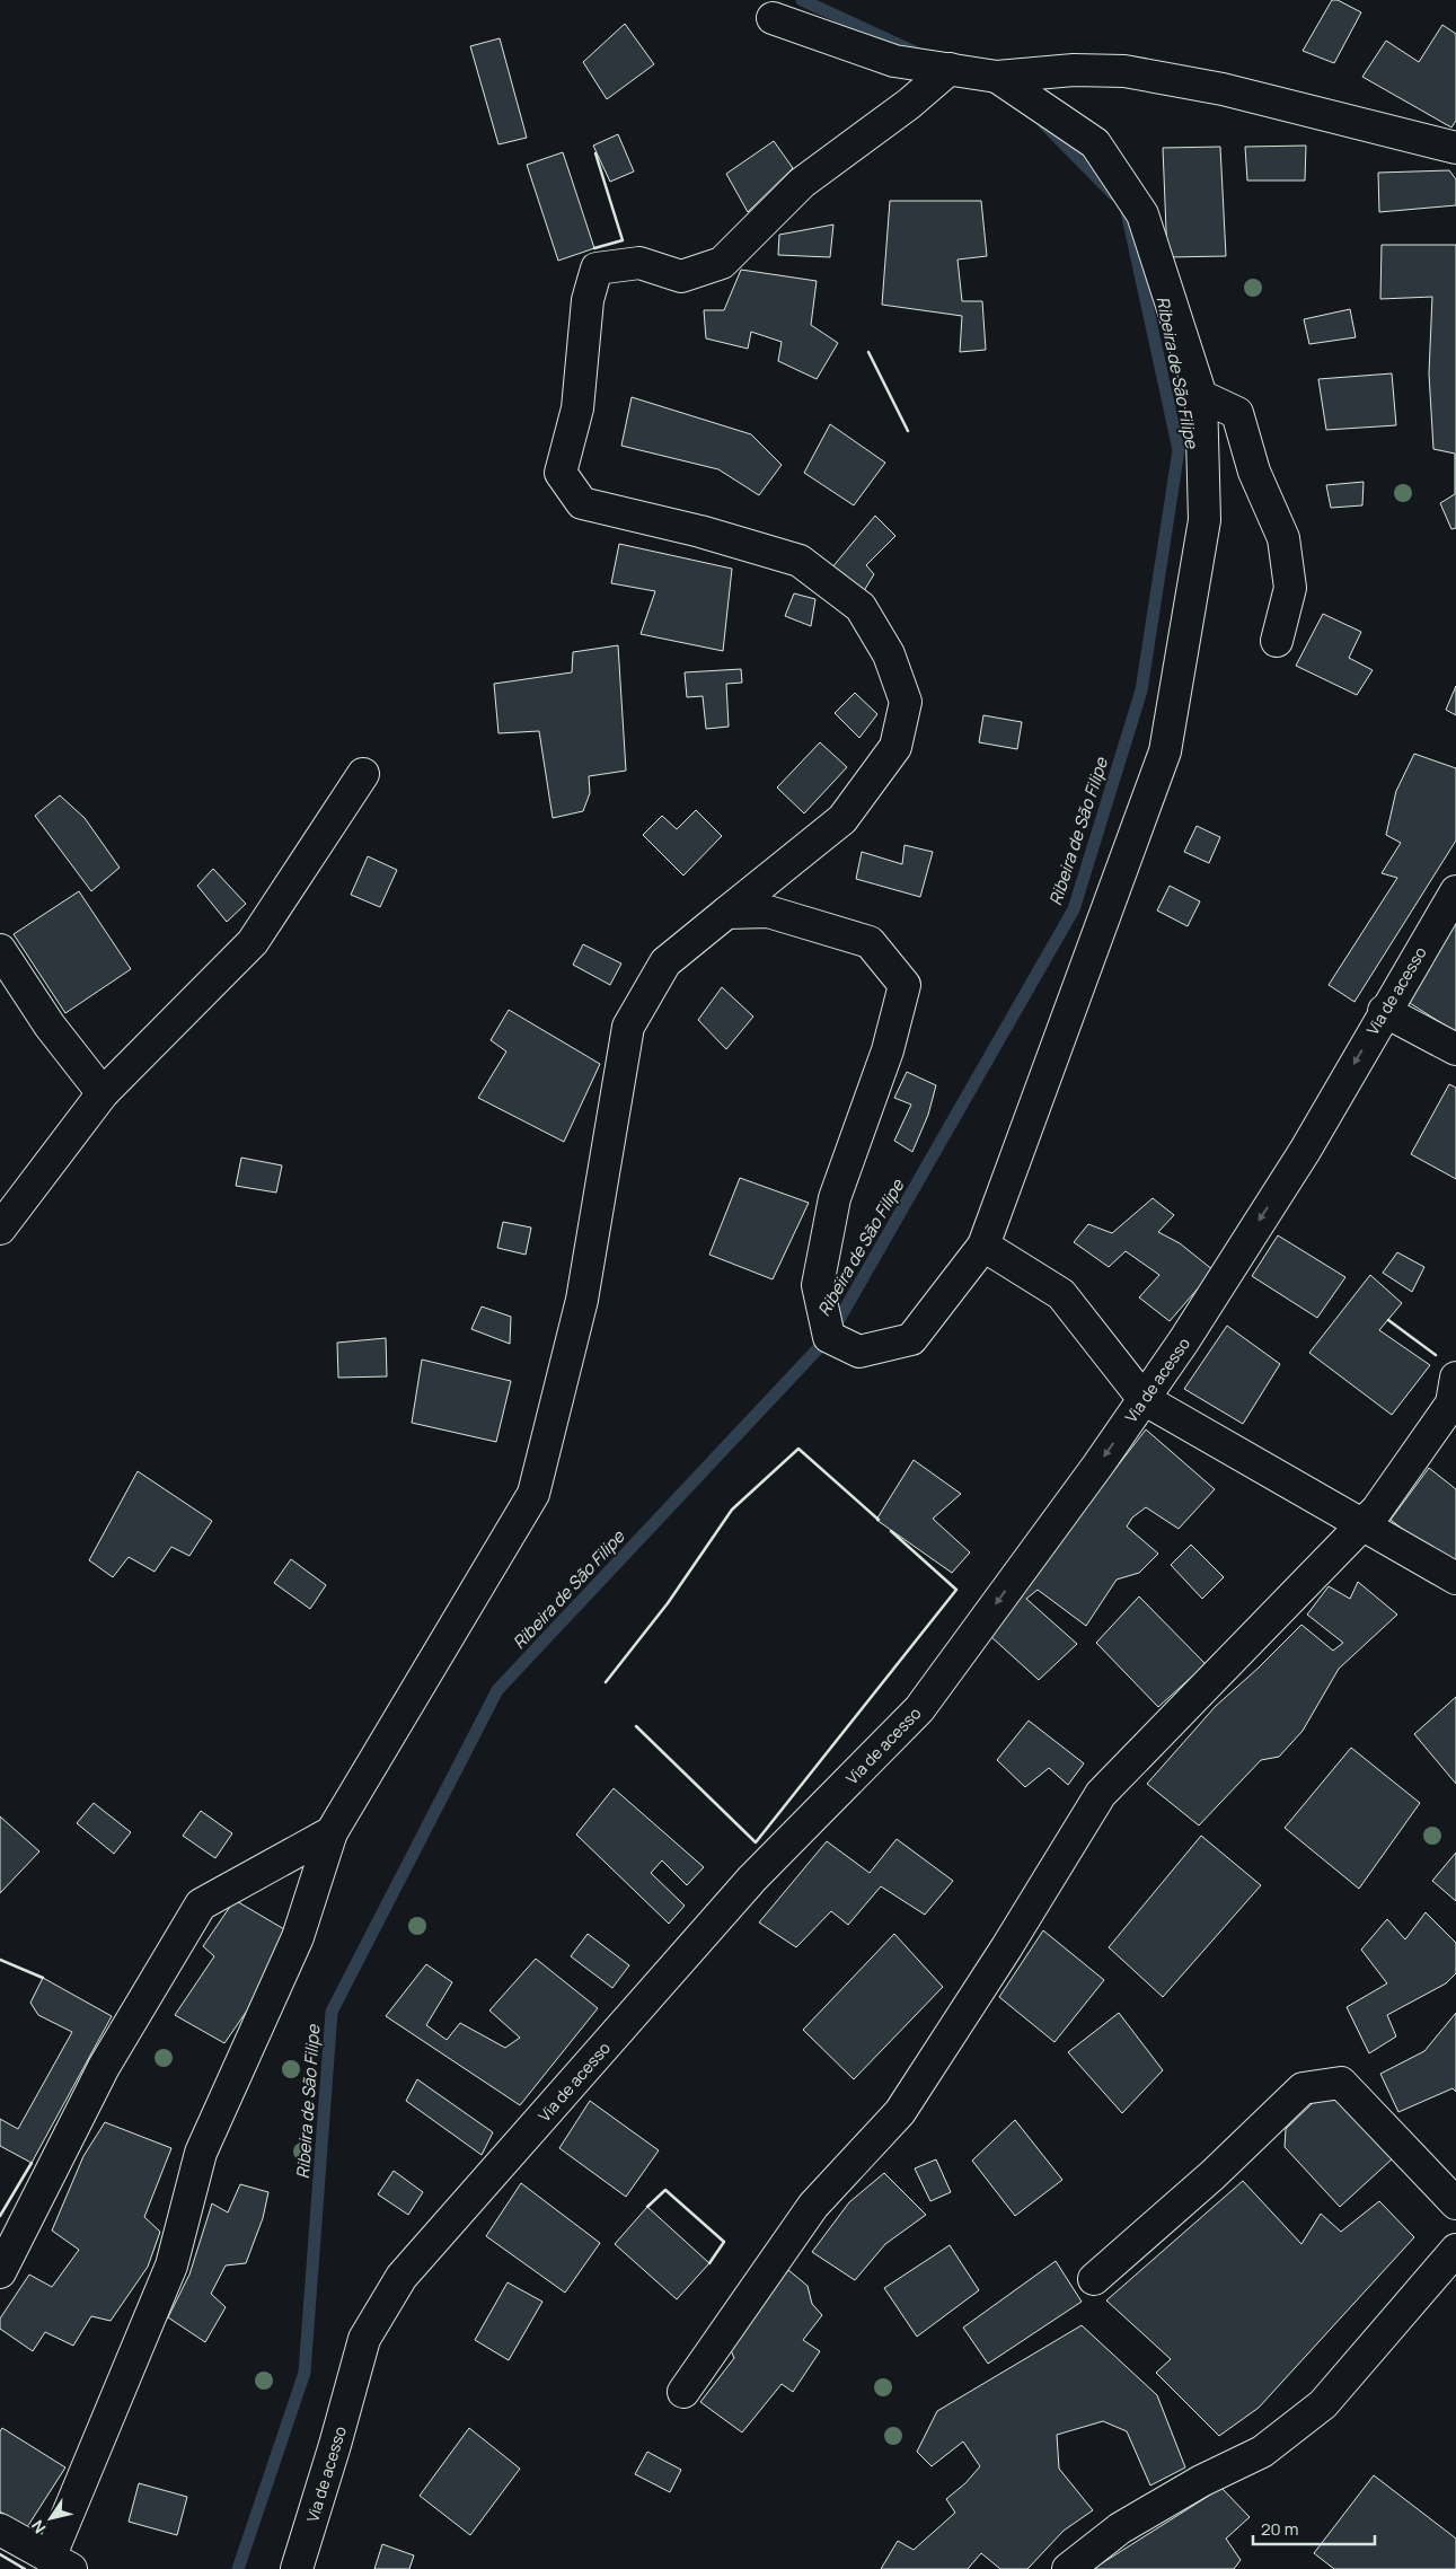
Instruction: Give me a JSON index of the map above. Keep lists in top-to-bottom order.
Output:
{
  "streets": {
    "street": ["Via de acesso"]
  },
  "water": ["Ribeira de São Filipe"],
  "scale_bar": "20 m",
  "north": "bottom left"
}
